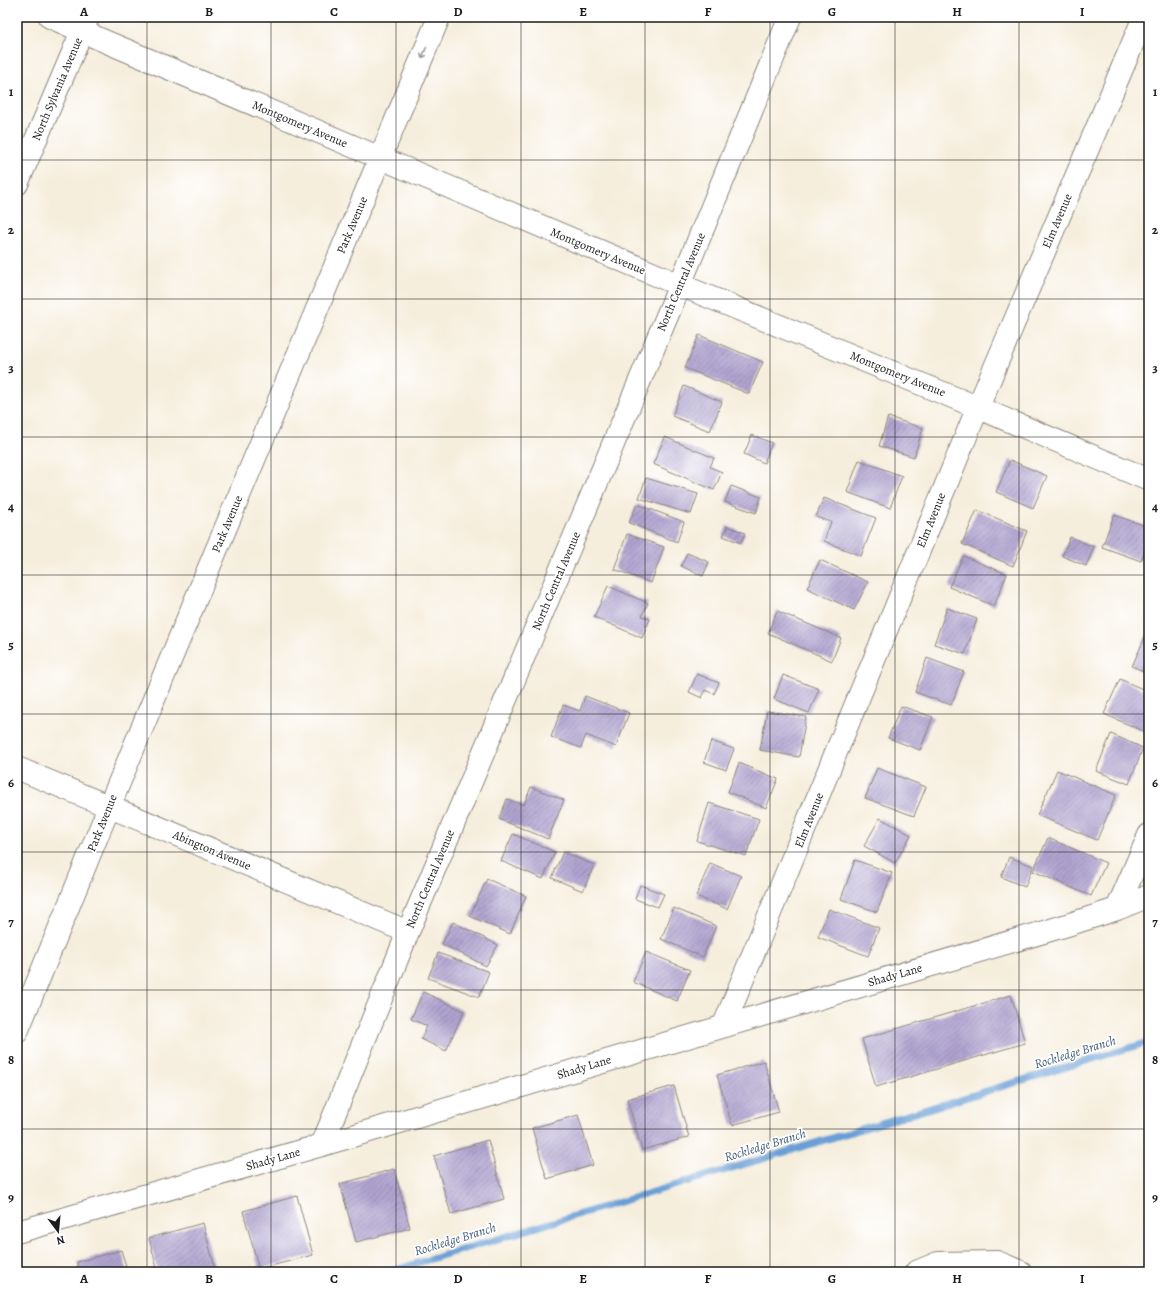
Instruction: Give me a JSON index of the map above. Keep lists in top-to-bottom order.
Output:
{
  "streets": {
    "street": [
      "North Sylvania Avenue",
      "Montgomery Avenue",
      "Elm Avenue",
      "Park Avenue",
      "North Central Avenue",
      "Abington Avenue",
      "Shady Lane"
    ]
  },
  "crossings": [
    ["North Sylvania Avenue", "Montgomery Avenue"],
    ["Montgomery Avenue", "Elm Avenue"],
    ["Montgomery Avenue", "Park Avenue"],
    ["Montgomery Avenue", "North Central Avenue"],
    ["Elm Avenue", "Shady Lane"],
    ["Park Avenue", "Abington Avenue"],
    ["North Central Avenue", "Abington Avenue"],
    ["North Central Avenue", "Shady Lane"]
  ],
  "water": ["Rockledge Branch"],
  "north": "bottom",
  "grid": {
    "columns": [
      "A",
      "B",
      "C",
      "D",
      "E",
      "F",
      "G",
      "H",
      "I"
    ],
    "rows": [
      "1",
      "2",
      "3",
      "4",
      "5",
      "6",
      "7",
      "8",
      "9"
    ]
  }
}
